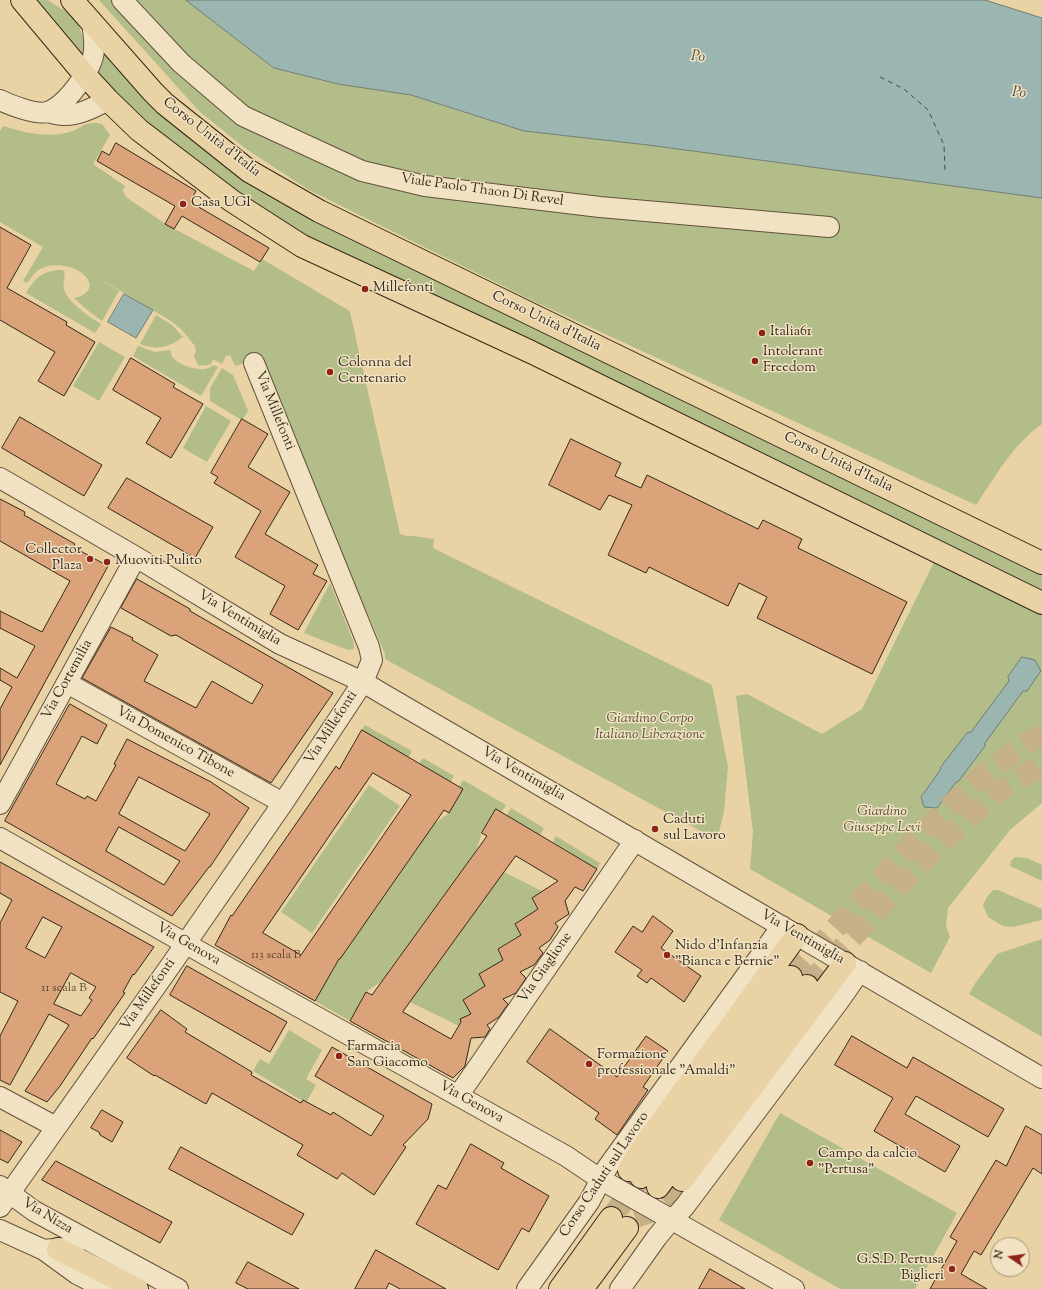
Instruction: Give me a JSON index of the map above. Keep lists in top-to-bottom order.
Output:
{
  "streets": {
    "main road": ["Corso Unità d'Italia"],
    "street": [
      "Viale Paolo Thaon Di Revel",
      "Via Millefonti",
      "Via Ventimiglia",
      "Via Cortemilia",
      "Via Domenico Tibone",
      "Via Genova",
      "Via Giaglione",
      "Corso Caduti sul Lavoro",
      "Via Nizza"
    ]
  },
  "crossings": [
    ["Via Millefonti", "Via Ventimiglia"],
    ["Via Millefonti", "Via Domenico Tibone"],
    ["Via Millefonti", "Via Genova"],
    ["Via Millefonti", "Via Nizza"],
    ["Via Ventimiglia", "Via Cortemilia"],
    ["Via Ventimiglia", "Via Giaglione"],
    ["Via Ventimiglia", "Corso Caduti sul Lavoro"],
    ["Via Cortemilia", "Via Domenico Tibone"],
    ["Via Genova", "Via Giaglione"],
    ["Via Genova", "Corso Caduti sul Lavoro"]
  ],
  "water": ["Po"],
  "parks": ["Giardino Corpo Italiano Liberazione", "Giardino Giuseppe Levi"],
  "places": [
    "Casa UGI",
    "Millefonti",
    "Italia61",
    "Intolerant Freedom",
    "Colonna del Centenario",
    "Collector Plaza",
    "Muoviti Pulito",
    "Caduti sul Lavoro",
    "Nido d'Infanzia \"Bianca e Bernie\"",
    "Farmacia San Giacomo",
    "Formazione professionale \"Amaldi\"",
    "Campo da calcio \"Pertusa\"",
    "G.S.D. Pertusa Biglieri"
  ],
  "house_numbers": ["113 scala B", "11 scala B"],
  "north": "left"
}
